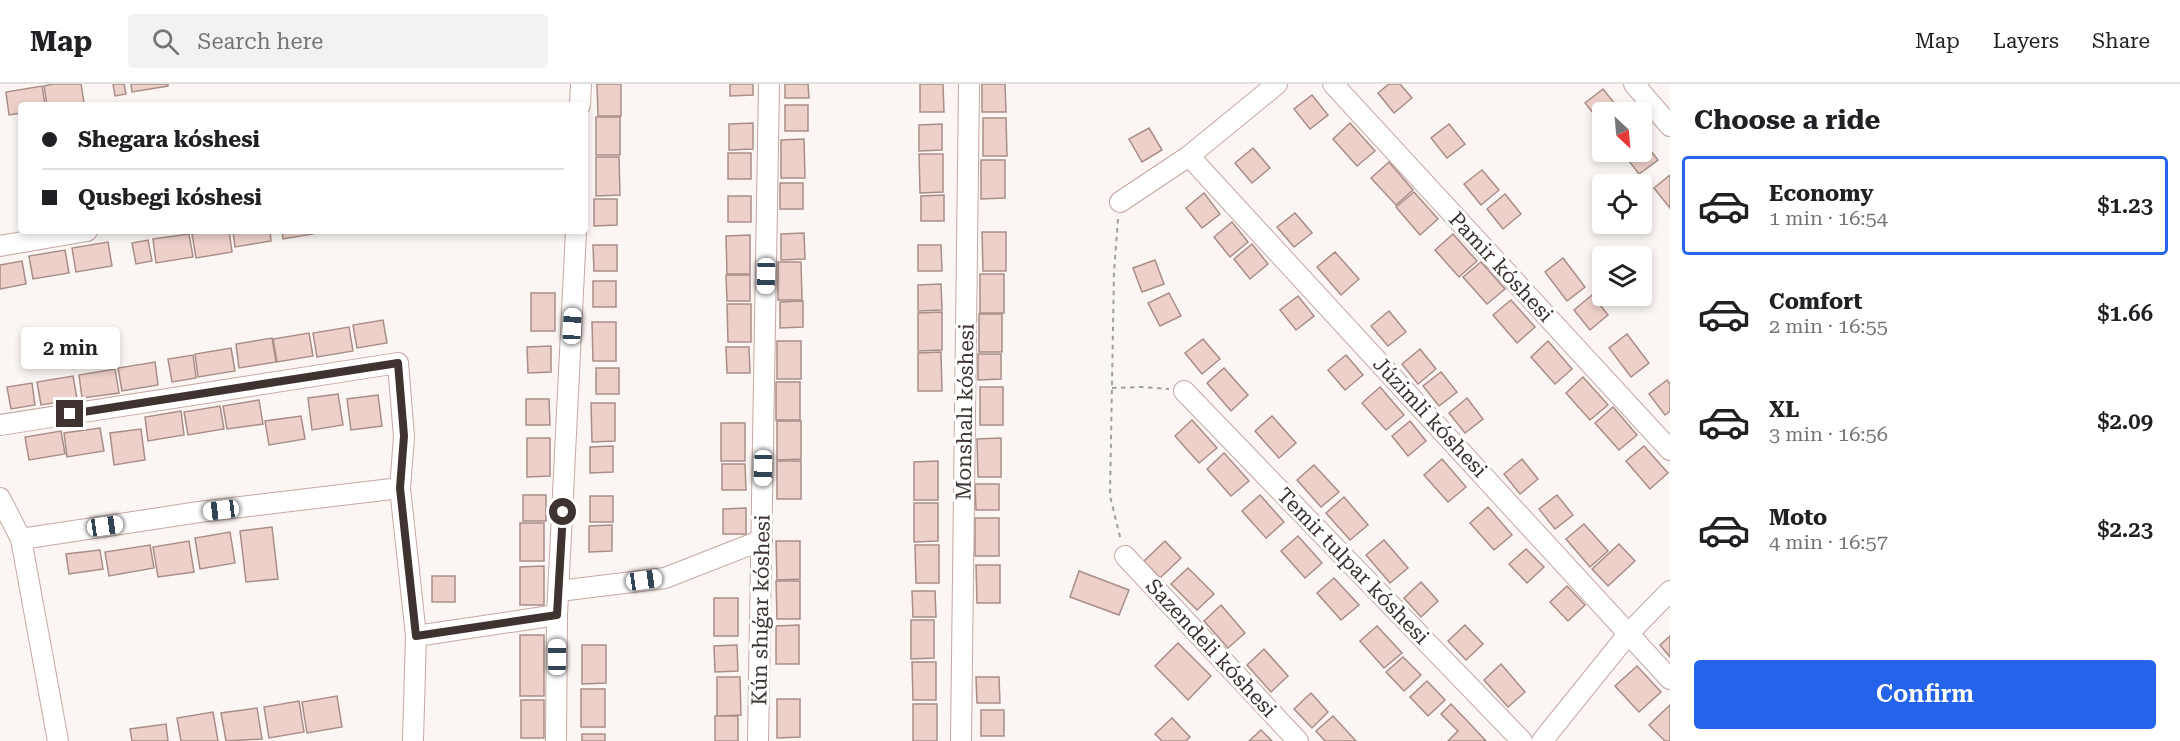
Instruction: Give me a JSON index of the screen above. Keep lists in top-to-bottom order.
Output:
{
  "streets": {
    "street": [
      "Pamir kóshesi",
      "Monshalı kóshesi",
      "Júzimli kóshesi",
      "Temir tulpar kóshesi",
      "Kún shıǵar kóshesi",
      "Sazendeli kóshesi"
    ]
  },
  "north": "bottom right",
  "page": {
    "header": "Map",
    "search": "Search here",
    "nav": ["Map", "Layers", "Share"],
    "heading": "Choose a ride",
    "banner": ["Shegara kóshesi", "Qusbegi kóshesi"],
    "list": [
      {
        "name": "Economy",
        "note": "1 min · 16:54",
        "value": "$1.23"
      },
      {
        "name": "Comfort",
        "note": "2 min · 16:55",
        "value": "$1.66"
      },
      {
        "name": "XL",
        "note": "3 min · 16:56",
        "value": "$2.09"
      },
      {
        "name": "Moto",
        "note": "4 min · 16:57",
        "value": "$2.23"
      }
    ],
    "bubble": "2 min",
    "buttons": "Confirm"
  }
}
